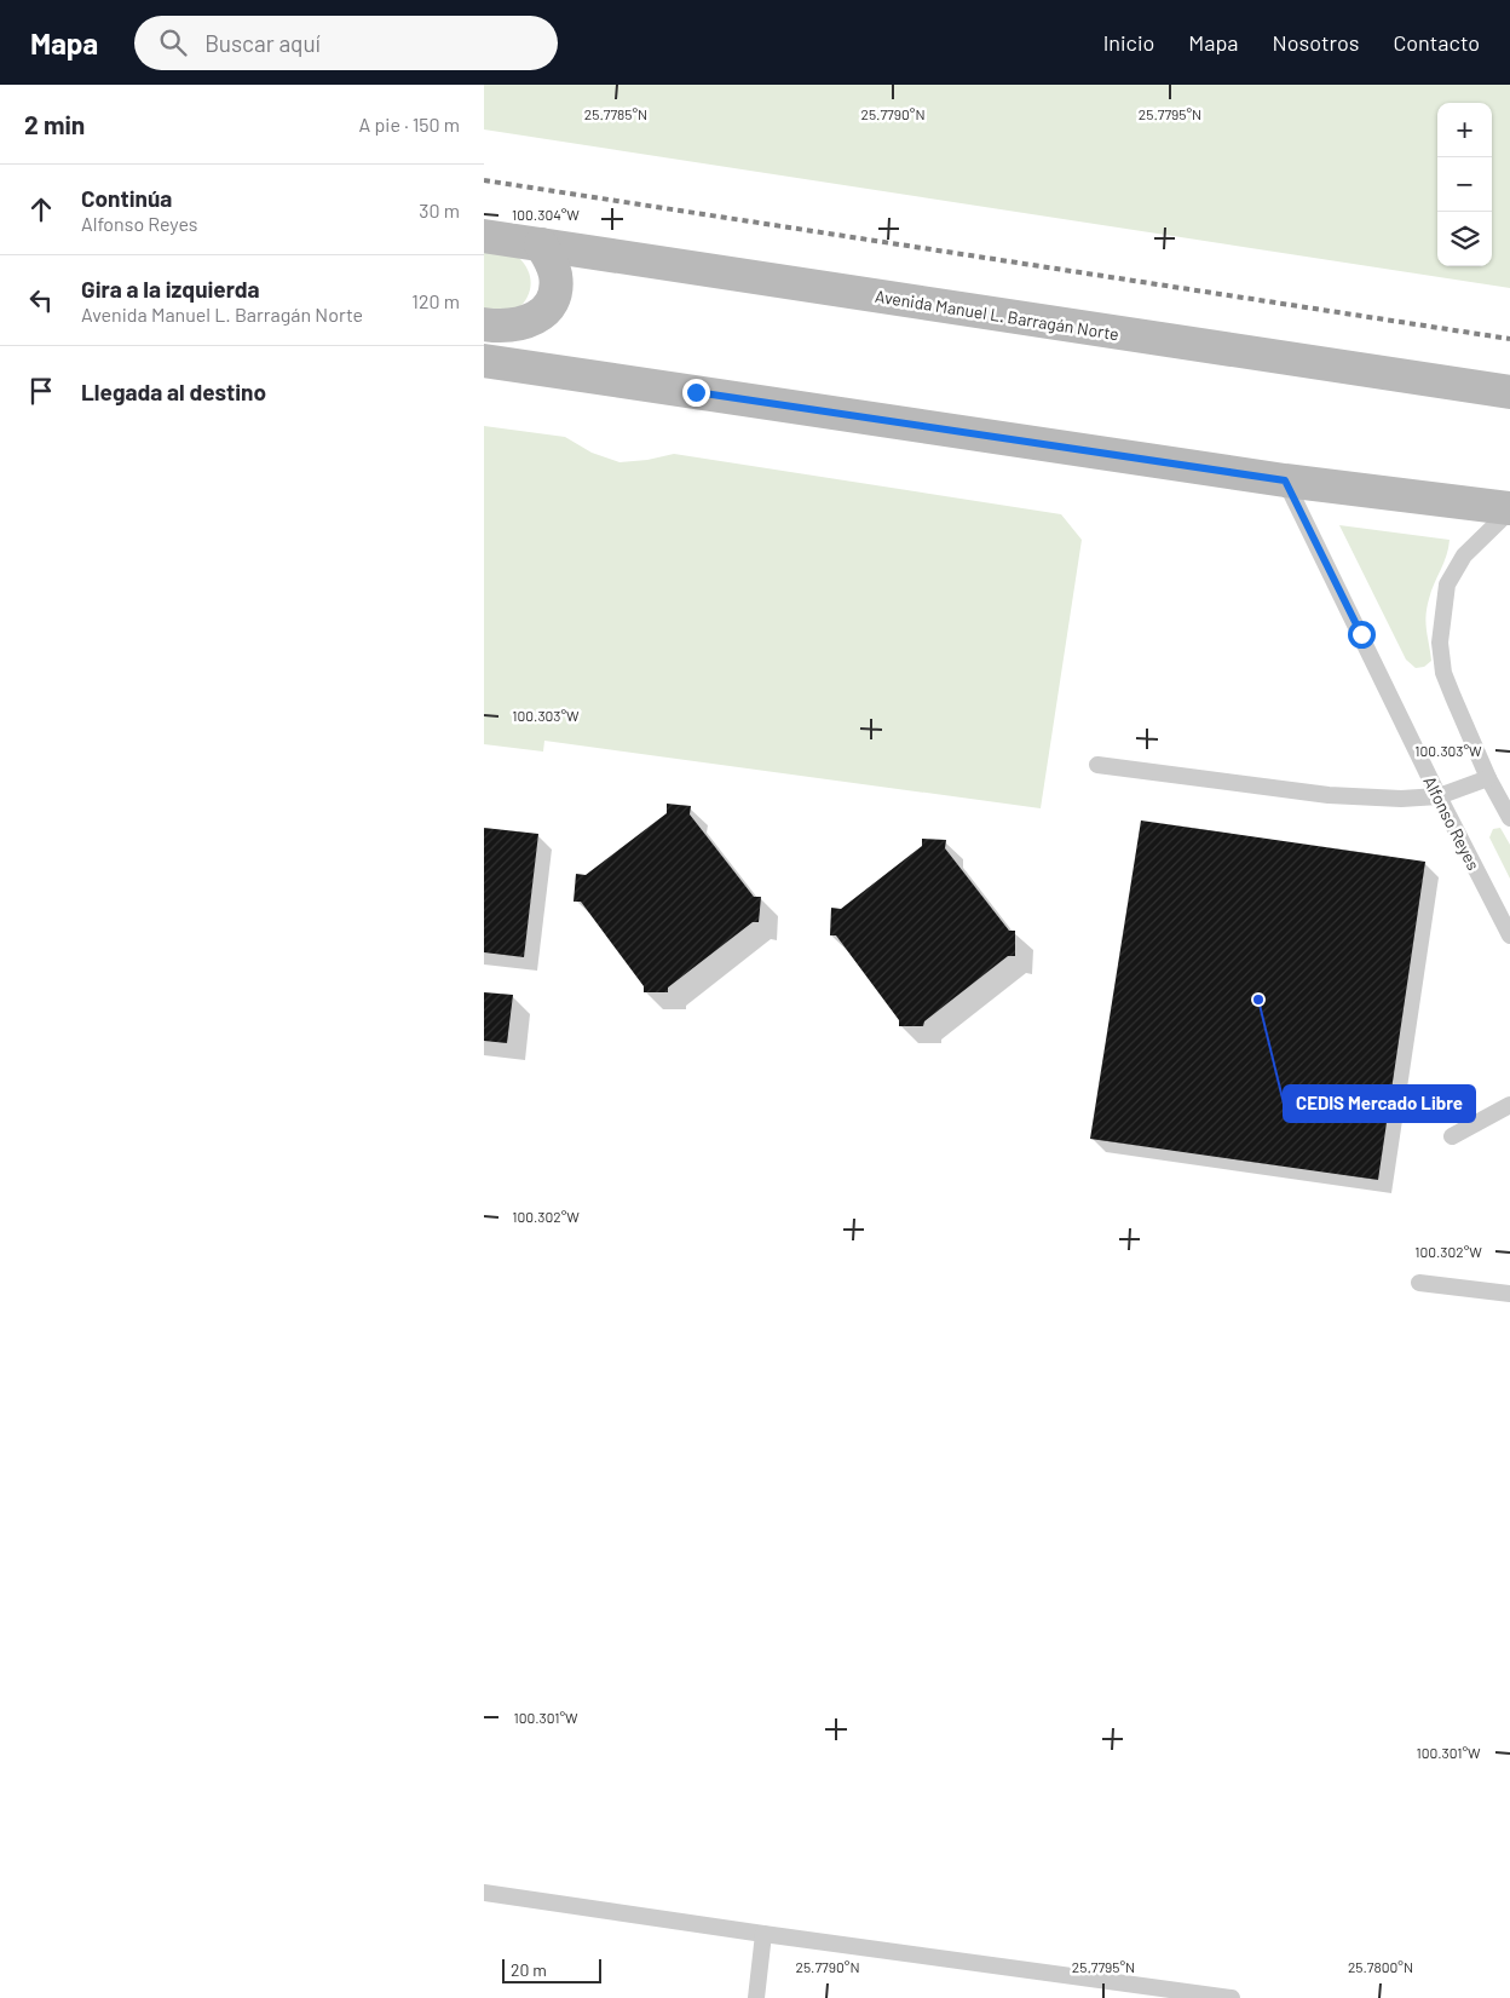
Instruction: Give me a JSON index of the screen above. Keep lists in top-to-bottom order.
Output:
{
  "streets": {
    "main road": ["Avenida Manuel L. Barragán Norte"],
    "lane": ["Alfonso Reyes"]
  },
  "places": ["CEDIS Mercado Libre"],
  "scale_bar": "20 m",
  "page": {
    "header": "Mapa",
    "search": "Buscar aquí",
    "nav": [
      "Inicio",
      "Mapa",
      "Nosotros",
      "Contacto"
    ],
    "heading": ["2 min", "A pie · 150 m"],
    "map_buttons": ["+", "−"],
    "list": [
      ["Continúa", "Alfonso Reyes", "30 m"],
      ["Gira a la izquierda", "Avenida Manuel L. Barragán Norte", "120 m"],
      "Llegada al destino"
    ],
    "scale": "20 m"
  },
  "coordinates": [
    "25.7785°N",
    "25.7790°N",
    "25.7795°N",
    "100.304°W",
    "100.303°W",
    "100.302°W",
    "100.301°W",
    "25.7800°N"
  ]
}
